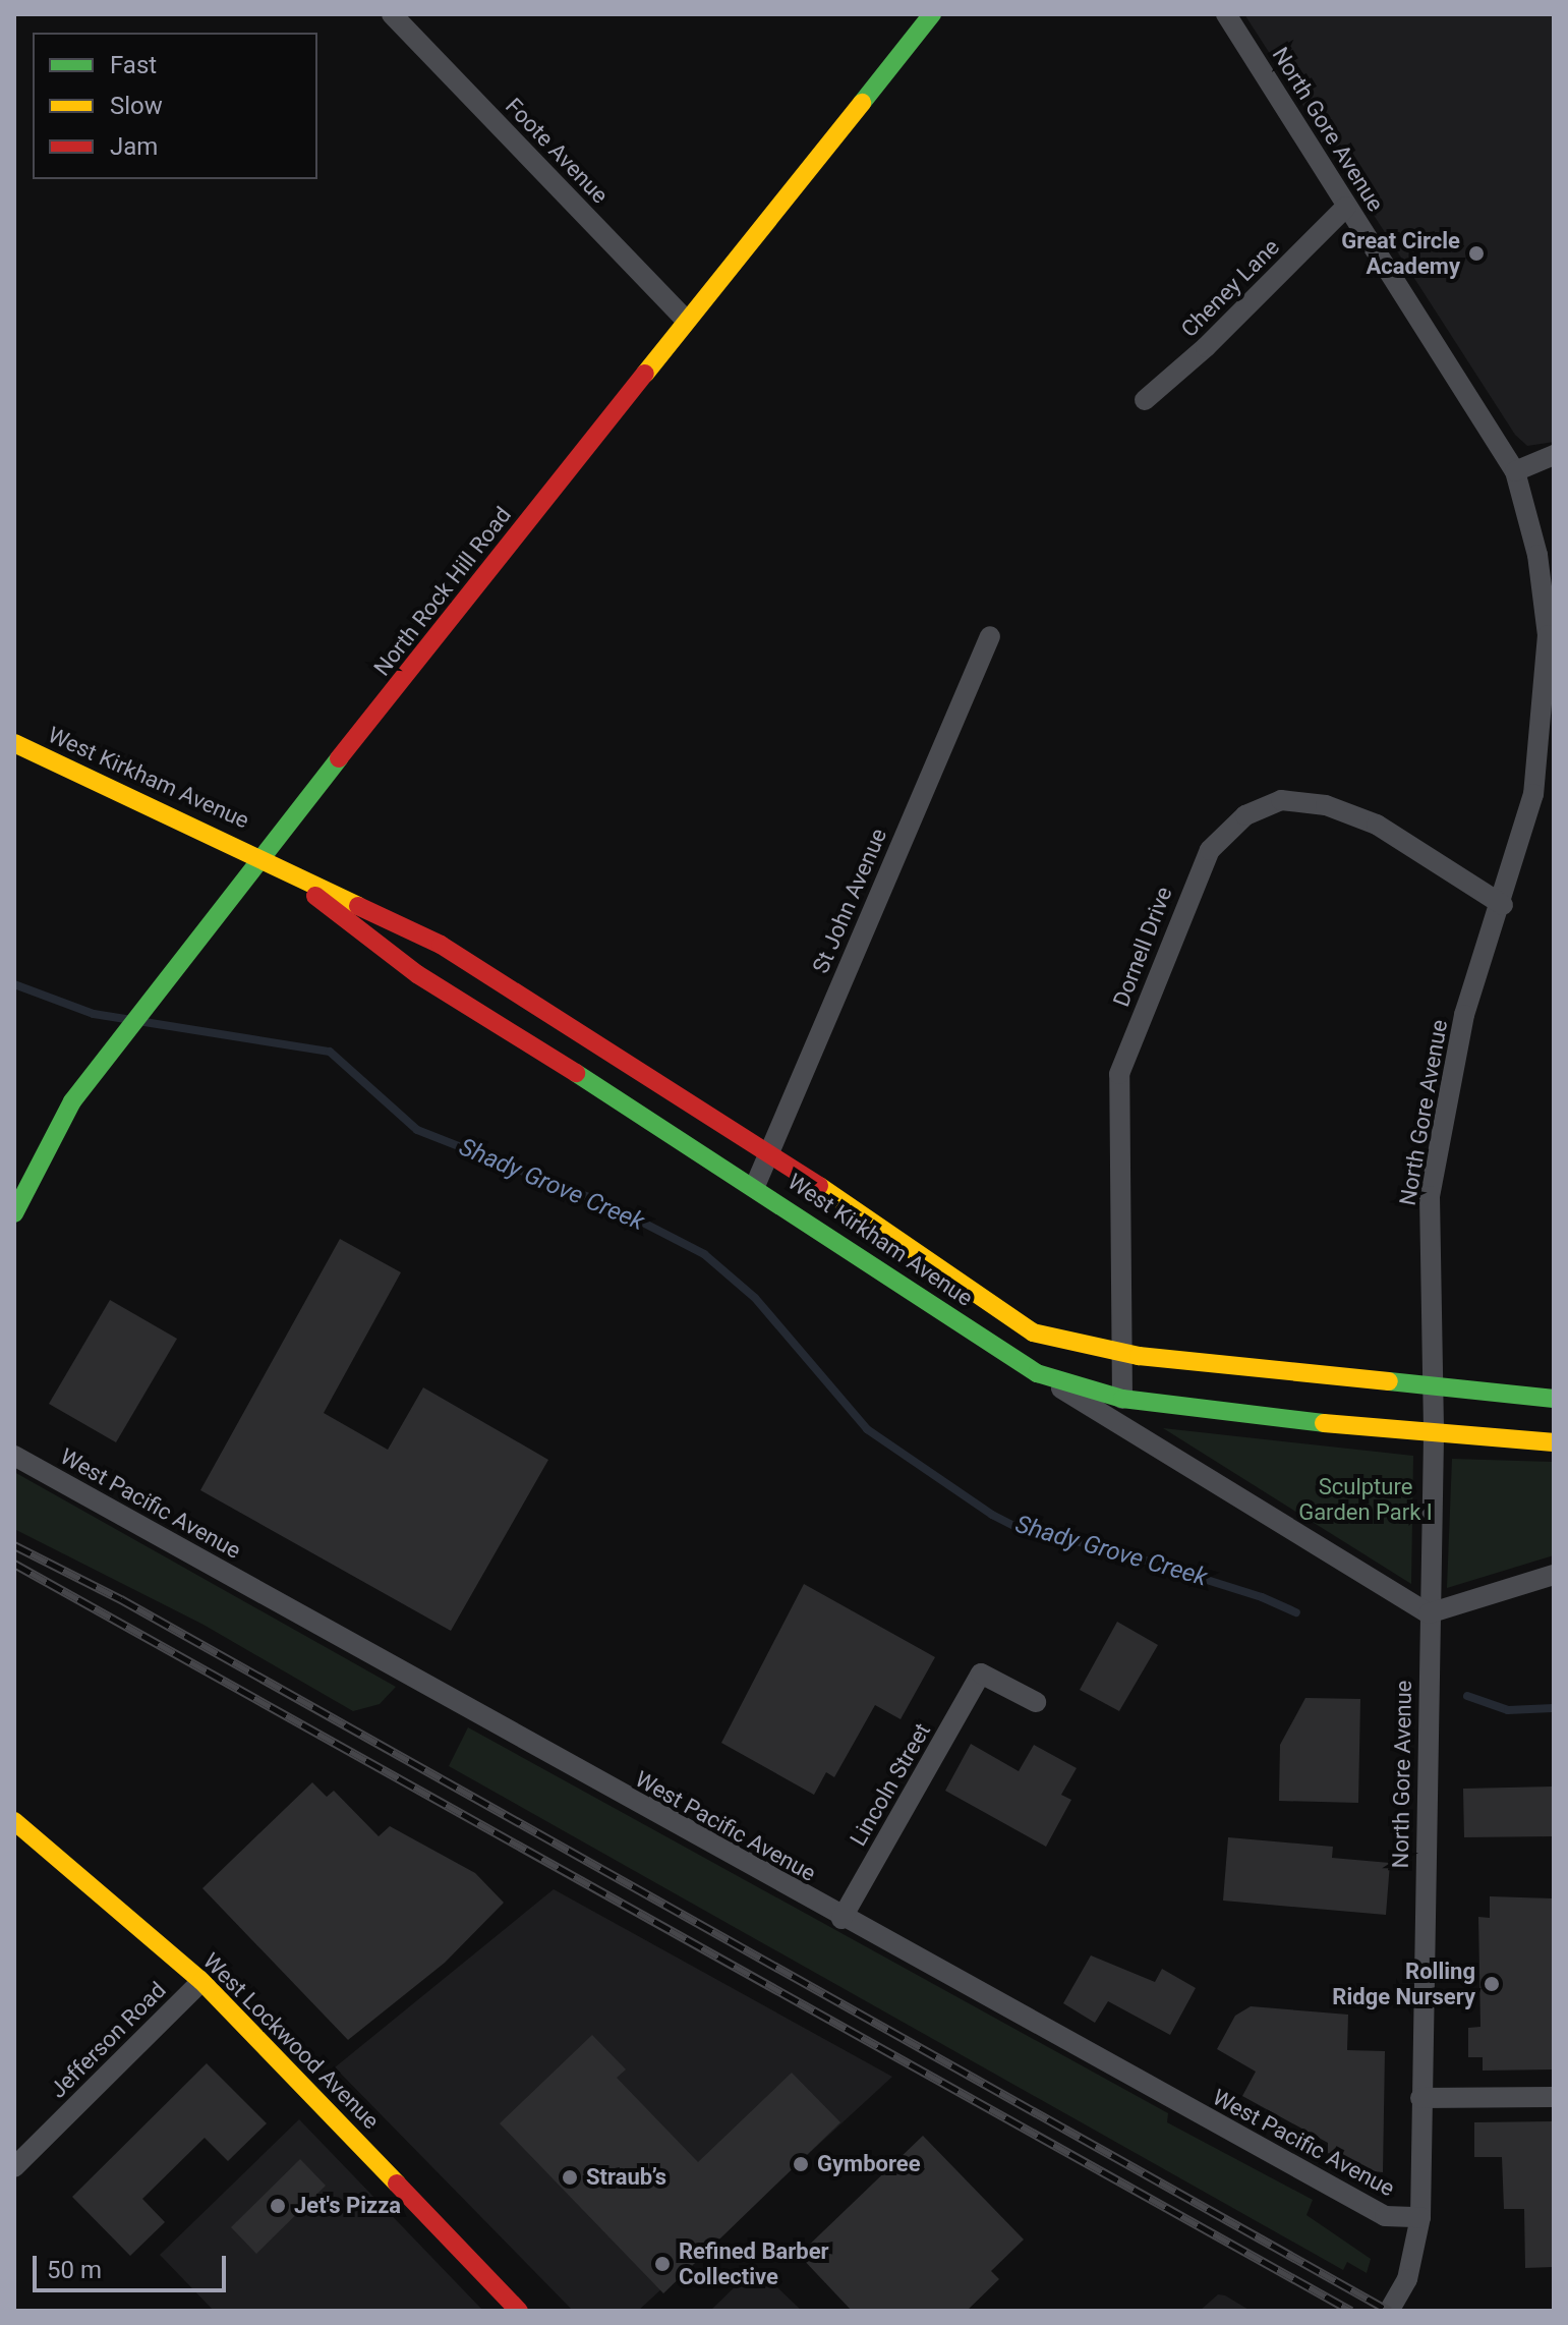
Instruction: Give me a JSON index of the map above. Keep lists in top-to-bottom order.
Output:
{
  "streets": {
    "street": [
      "North Gore Avenue",
      "Foote Avenue",
      "Cheney Lane",
      "North Rock Hill Road",
      "West Kirkham Avenue",
      "St John Avenue",
      "Dornell Drive",
      "West Pacific Avenue",
      "Lincoln Street",
      "Jefferson Road",
      "West Lockwood Avenue"
    ]
  },
  "crossings": [
    ["North Gore Avenue", "Cheney Lane"],
    ["North Gore Avenue", "West Kirkham Avenue"],
    ["North Gore Avenue", "Dornell Drive"],
    ["North Gore Avenue", "West Pacific Avenue"],
    ["Foote Avenue", "North Rock Hill Road"],
    ["North Rock Hill Road", "West Kirkham Avenue"],
    ["West Kirkham Avenue", "St John Avenue"],
    ["West Kirkham Avenue", "Dornell Drive"],
    ["West Pacific Avenue", "Lincoln Street"],
    ["Jefferson Road", "West Lockwood Avenue"]
  ],
  "water": ["Shady Grove Creek"],
  "parks": ["Sculpture Garden Park I"],
  "places": [
    "Great Circle Academy",
    "Rolling Ridge Nursery",
    "Gymboree",
    "Straub’s",
    "Jet's Pizza",
    "Refined Barber Collective"
  ],
  "legend": ["Fast", "Slow", "Jam"],
  "scale_bar": "50 m"
}
